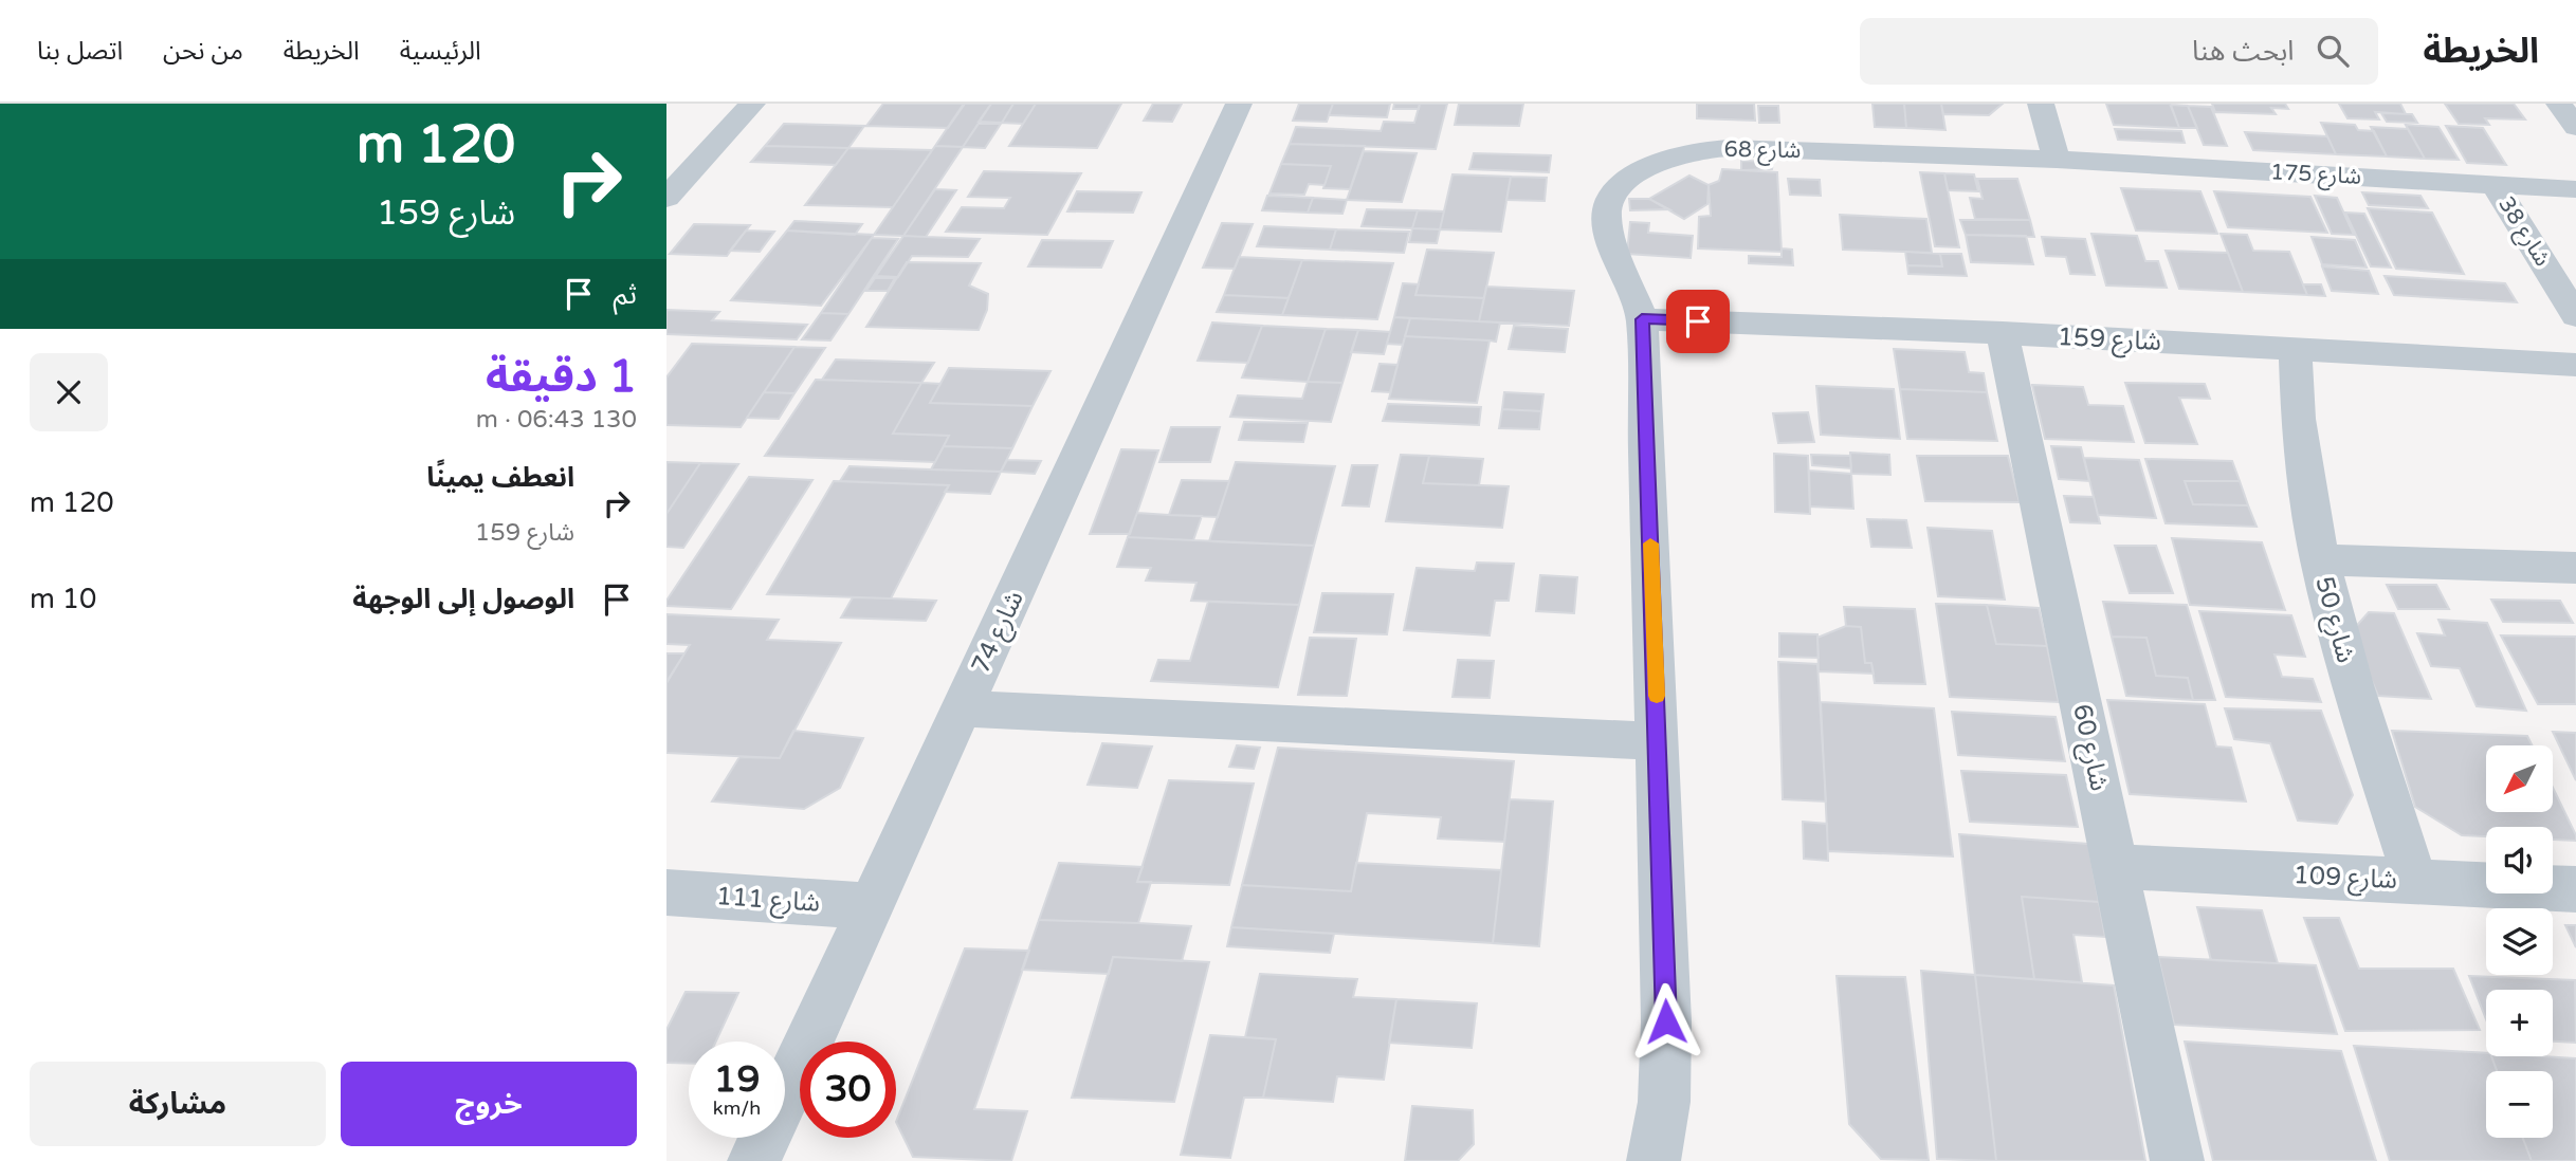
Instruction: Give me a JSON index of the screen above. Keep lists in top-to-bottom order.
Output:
{
  "streets": {
    "street": [
      "شارع 68",
      "شارع 175",
      "شارع 38",
      "شارع 159",
      "شارع 50",
      "شارع 74",
      "شارع 60",
      "شارع 109",
      "شارع 111"
    ]
  },
  "crossings": [
    ["شارع 68", "شارع 175"],
    ["شارع 68", "شارع 159"],
    ["شارع 175", "شارع 38"],
    ["شارع 159", "شارع 50"],
    ["شارع 159", "شارع 60"],
    ["شارع 50", "شارع 109"],
    ["شارع 74", "شارع 111"],
    ["شارع 60", "شارع 109"]
  ],
  "north": "bottom left",
  "page": {
    "header": "الخريطة",
    "search": "ابحث هنا",
    "nav": [
      "الرئيسية",
      "الخريطة",
      "من نحن",
      "اتصل بنا"
    ],
    "turn": ["120 m", "شارع 159"],
    "then": "ثم",
    "heading": ["1 دقيقة", "130 m · 06:43"],
    "list": [
      {
        "name": "انعطف يمينًا",
        "note": "شارع 159",
        "value": "120 m"
      },
      {
        "name": "الوصول إلى الوجهة",
        "value": "10 m"
      }
    ],
    "map_buttons": ["+", "−"],
    "speed": "19 km/h",
    "limit": "30",
    "buttons": ["خروج", "مشاركة"]
  }
}
